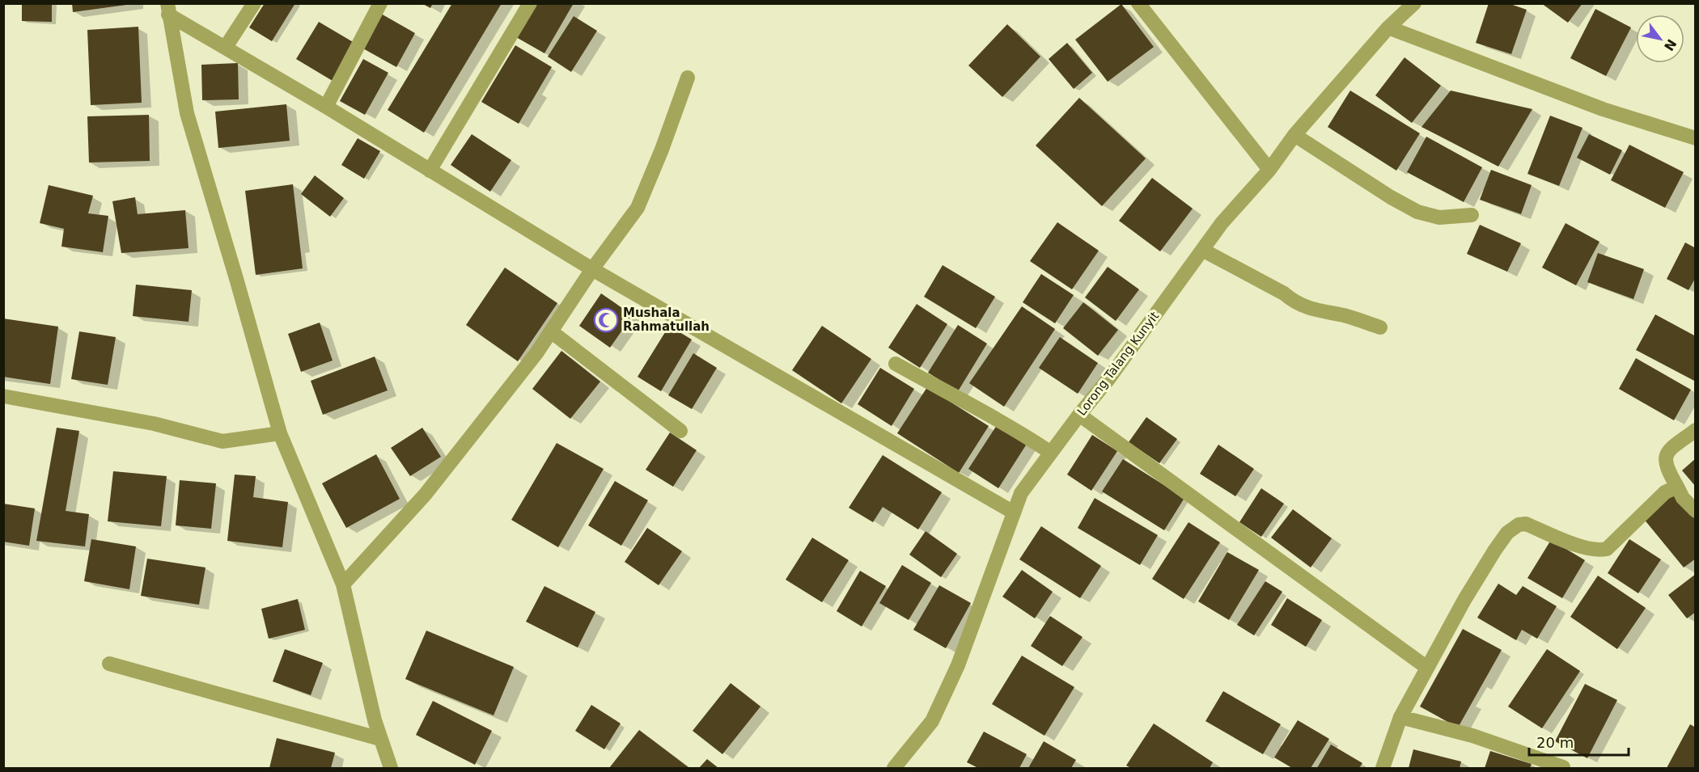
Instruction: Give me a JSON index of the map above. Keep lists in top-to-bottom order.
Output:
{
  "streets": {
    "street": ["Lorong Talang Kunyit"]
  },
  "places": {
    "mosque": ["Mushala Rahmatullah"]
  },
  "scale_bar": "20 m",
  "north": "bottom right"
}
